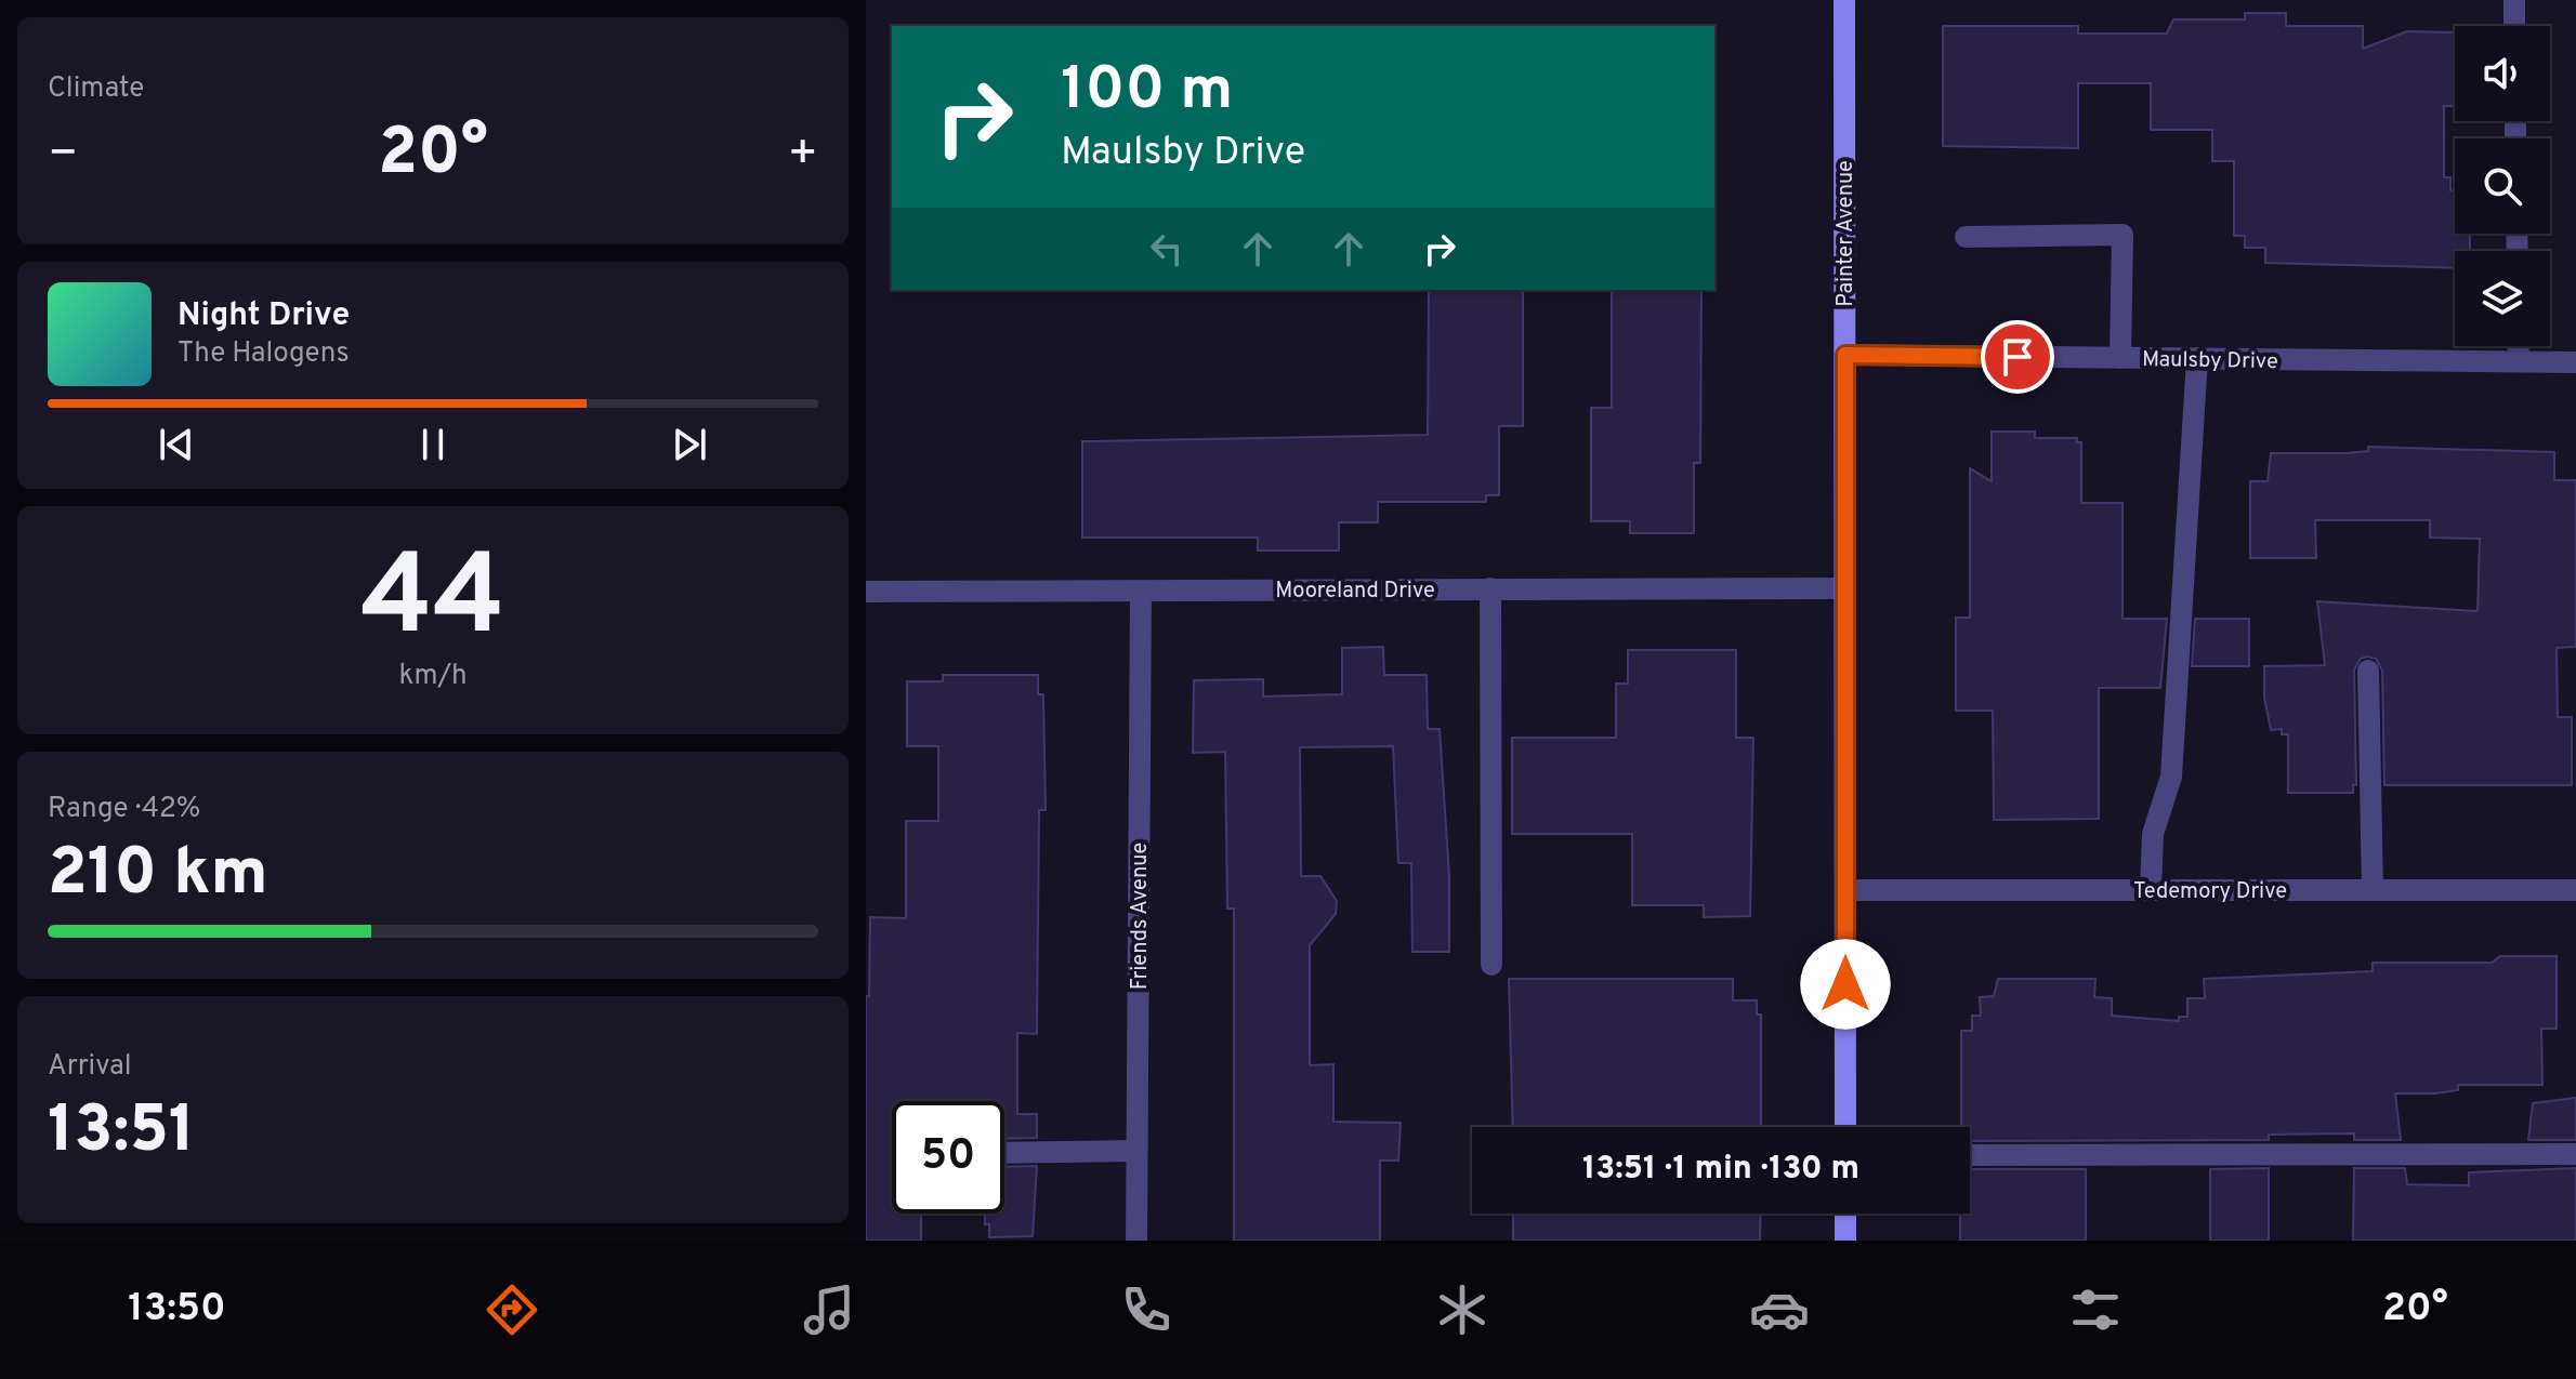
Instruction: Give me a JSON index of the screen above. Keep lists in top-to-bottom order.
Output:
{
  "streets": {
    "main road": ["Painter Avenue"],
    "street": [
      "Maulsby Drive",
      "Mooreland Drive",
      "Tedemory Drive",
      "Friends Avenue"
    ]
  },
  "crossings": [
    ["Painter Avenue", "Maulsby Drive"],
    ["Painter Avenue", "Mooreland Drive"],
    ["Painter Avenue", "Tedemory Drive"],
    ["Mooreland Drive", "Friends Avenue"]
  ],
  "page": {
    "tile": [
      "Climate",
      ["44", "km/h"],
      ["Range · 42%", "210 km"],
      ["Arrival", "13:51"]
    ],
    "turn": ["100 m", "Maulsby Drive"],
    "heat": ["−", "20°", "+"],
    "song": ["Night Drive", "The Halogens"],
    "limit": "50",
    "trip": "13:51 · 1 min · 130 m",
    "tabs": ["13:50", "20°"]
  }
}
